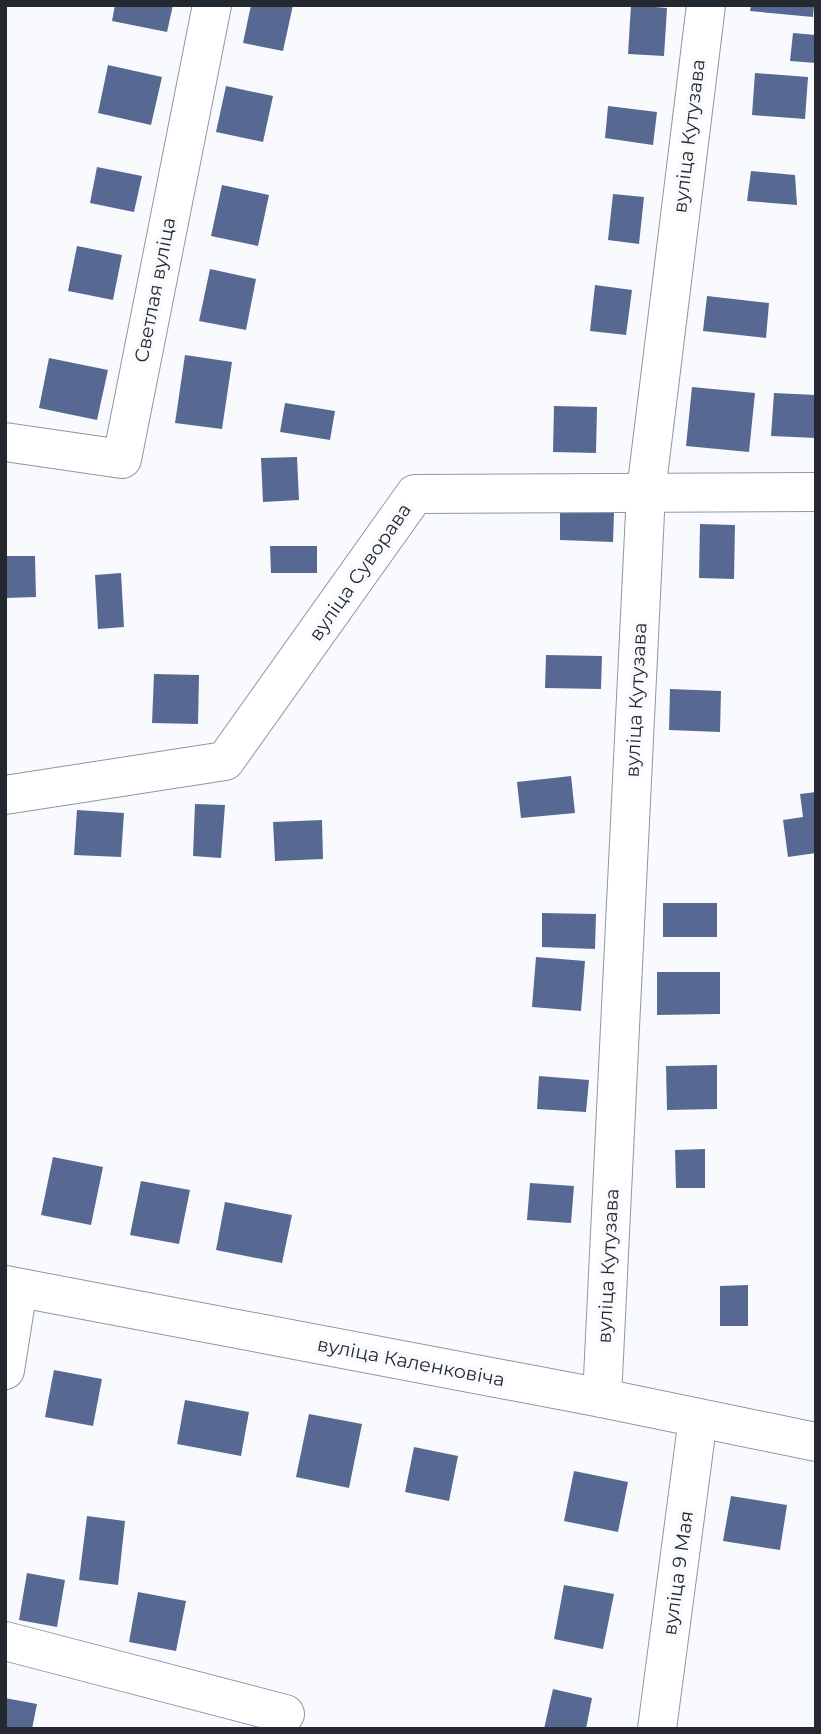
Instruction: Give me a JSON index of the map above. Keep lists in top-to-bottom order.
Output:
{
  "streets": {
    "street": [
      "вуліца Кутузава",
      "Светлая вуліца",
      "вуліца Суворава",
      "вуліца Каленковіча",
      "вуліца 9 Мая"
    ]
  },
  "crossings": [
    ["вуліца Кутузава", "вуліца Суворава"],
    ["вуліца Кутузава", "вуліца Каленковіча"],
    ["вуліца Каленковіча", "вуліца 9 Мая"]
  ]
}
